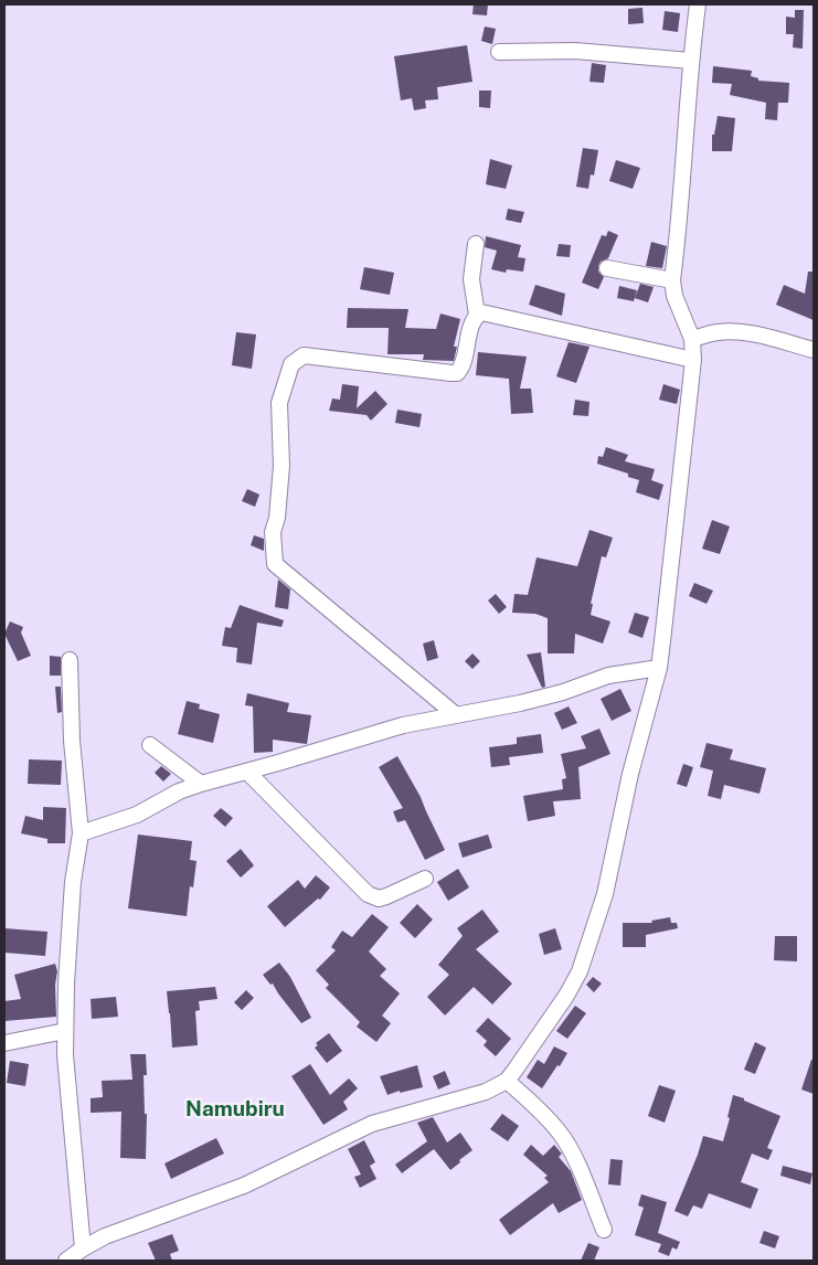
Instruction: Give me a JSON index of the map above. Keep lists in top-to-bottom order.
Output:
{
  "districts": ["Namubiru"]
}
